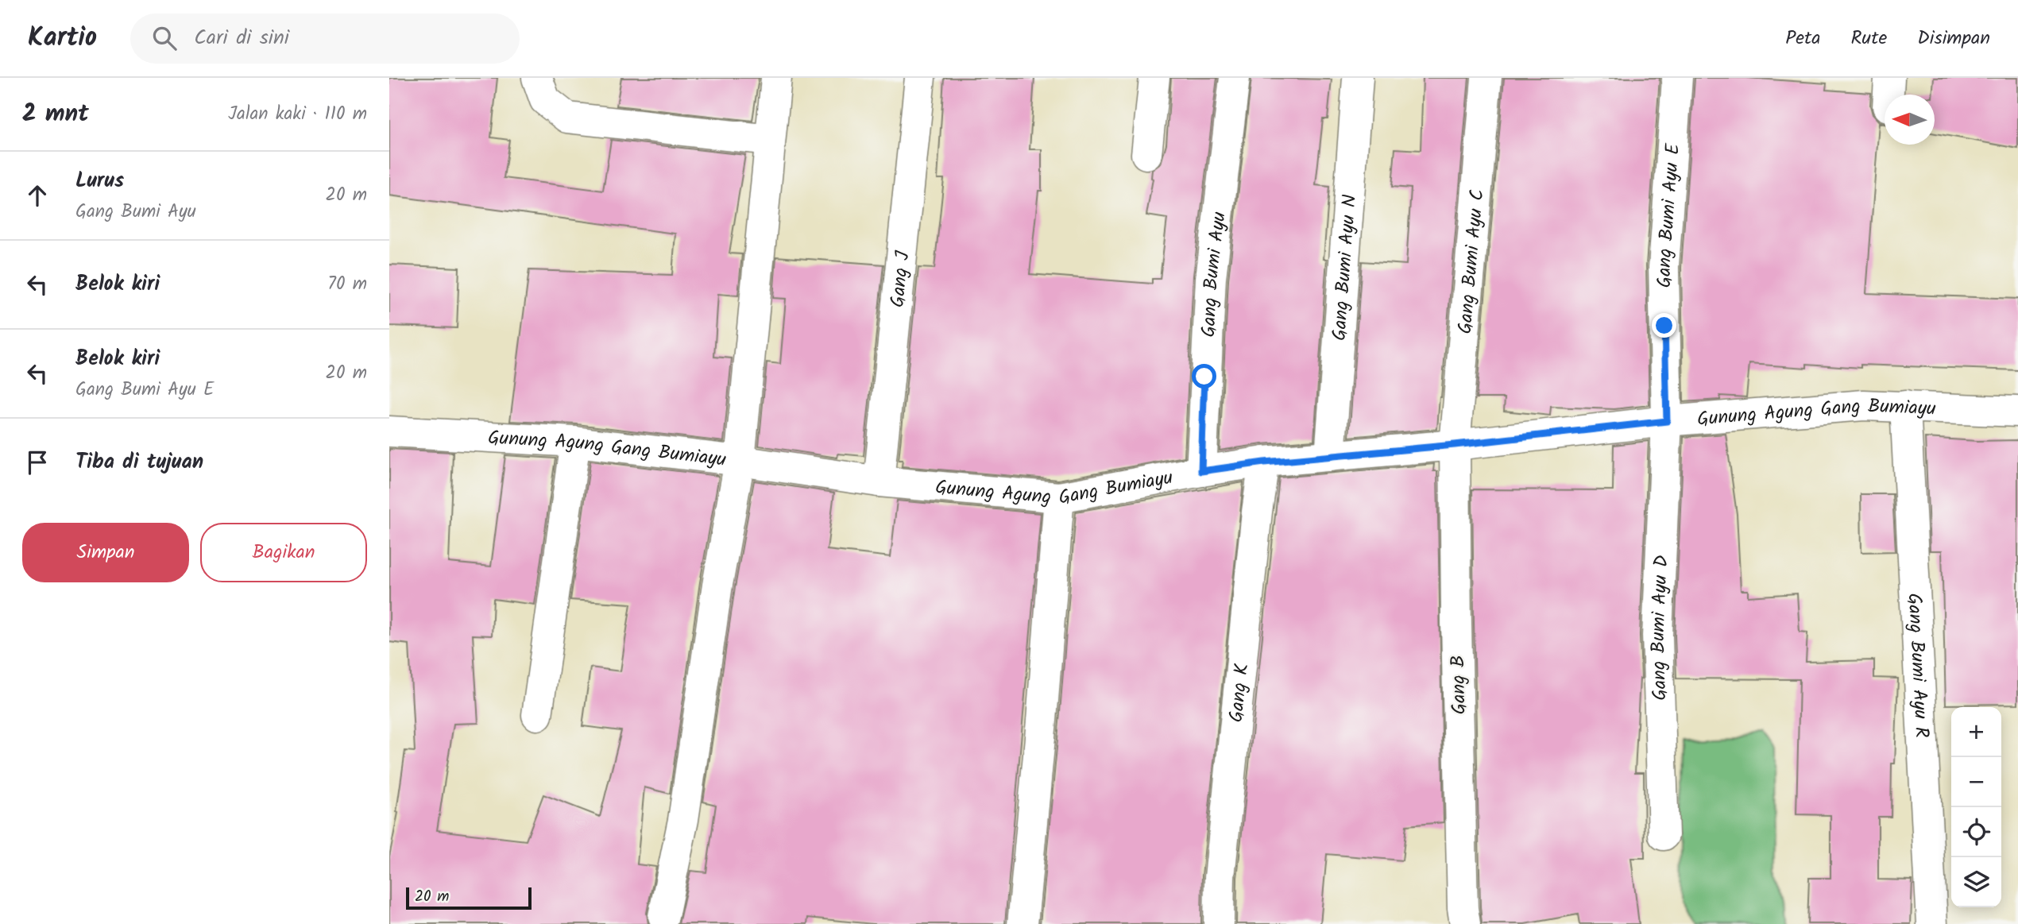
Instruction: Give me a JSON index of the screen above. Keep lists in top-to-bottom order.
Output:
{
  "streets": {
    "street": [
      "Gang Bumi Ayu E",
      "Gang Bumi Ayu C",
      "Gang Bumi Ayu N",
      "Gang Bumi Ayu",
      "Gang J",
      "Gunung Agung Gang Bumiayu",
      "Gang Bumi Ayu D",
      "Gang Bumi Ayu R",
      "Gang B",
      "Gang K"
    ]
  },
  "crossings": [
    ["Gang Bumi Ayu E", "Gunung Agung Gang Bumiayu"],
    ["Gang Bumi Ayu E", "Gang Bumi Ayu D"],
    ["Gang Bumi Ayu C", "Gunung Agung Gang Bumiayu"],
    ["Gang Bumi Ayu C", "Gang B"],
    ["Gang Bumi Ayu N", "Gunung Agung Gang Bumiayu"],
    ["Gang Bumi Ayu", "Gunung Agung Gang Bumiayu"],
    ["Gang J", "Gunung Agung Gang Bumiayu"],
    ["Gunung Agung Gang Bumiayu", "Gang Bumi Ayu D"],
    ["Gunung Agung Gang Bumiayu", "Gang Bumi Ayu R"],
    ["Gunung Agung Gang Bumiayu", "Gang B"],
    ["Gunung Agung Gang Bumiayu", "Gang K"]
  ],
  "scale_bar": "20 m",
  "north": "left",
  "page": {
    "header": "Kartio",
    "search": "Cari di sini",
    "nav": ["Peta", "Rute", "Disimpan"],
    "heading": ["2 mnt", "Jalan kaki · 110 m"],
    "list": [
      ["Lurus", "Gang Bumi Ayu", "20 m"],
      ["Belok kiri", "70 m"],
      ["Belok kiri", "Gang Bumi Ayu E", "20 m"],
      "Tiba di tujuan"
    ],
    "buttons": ["Simpan", "Bagikan"],
    "map_buttons": ["+", "−"],
    "scale": "20 m"
  }
}
